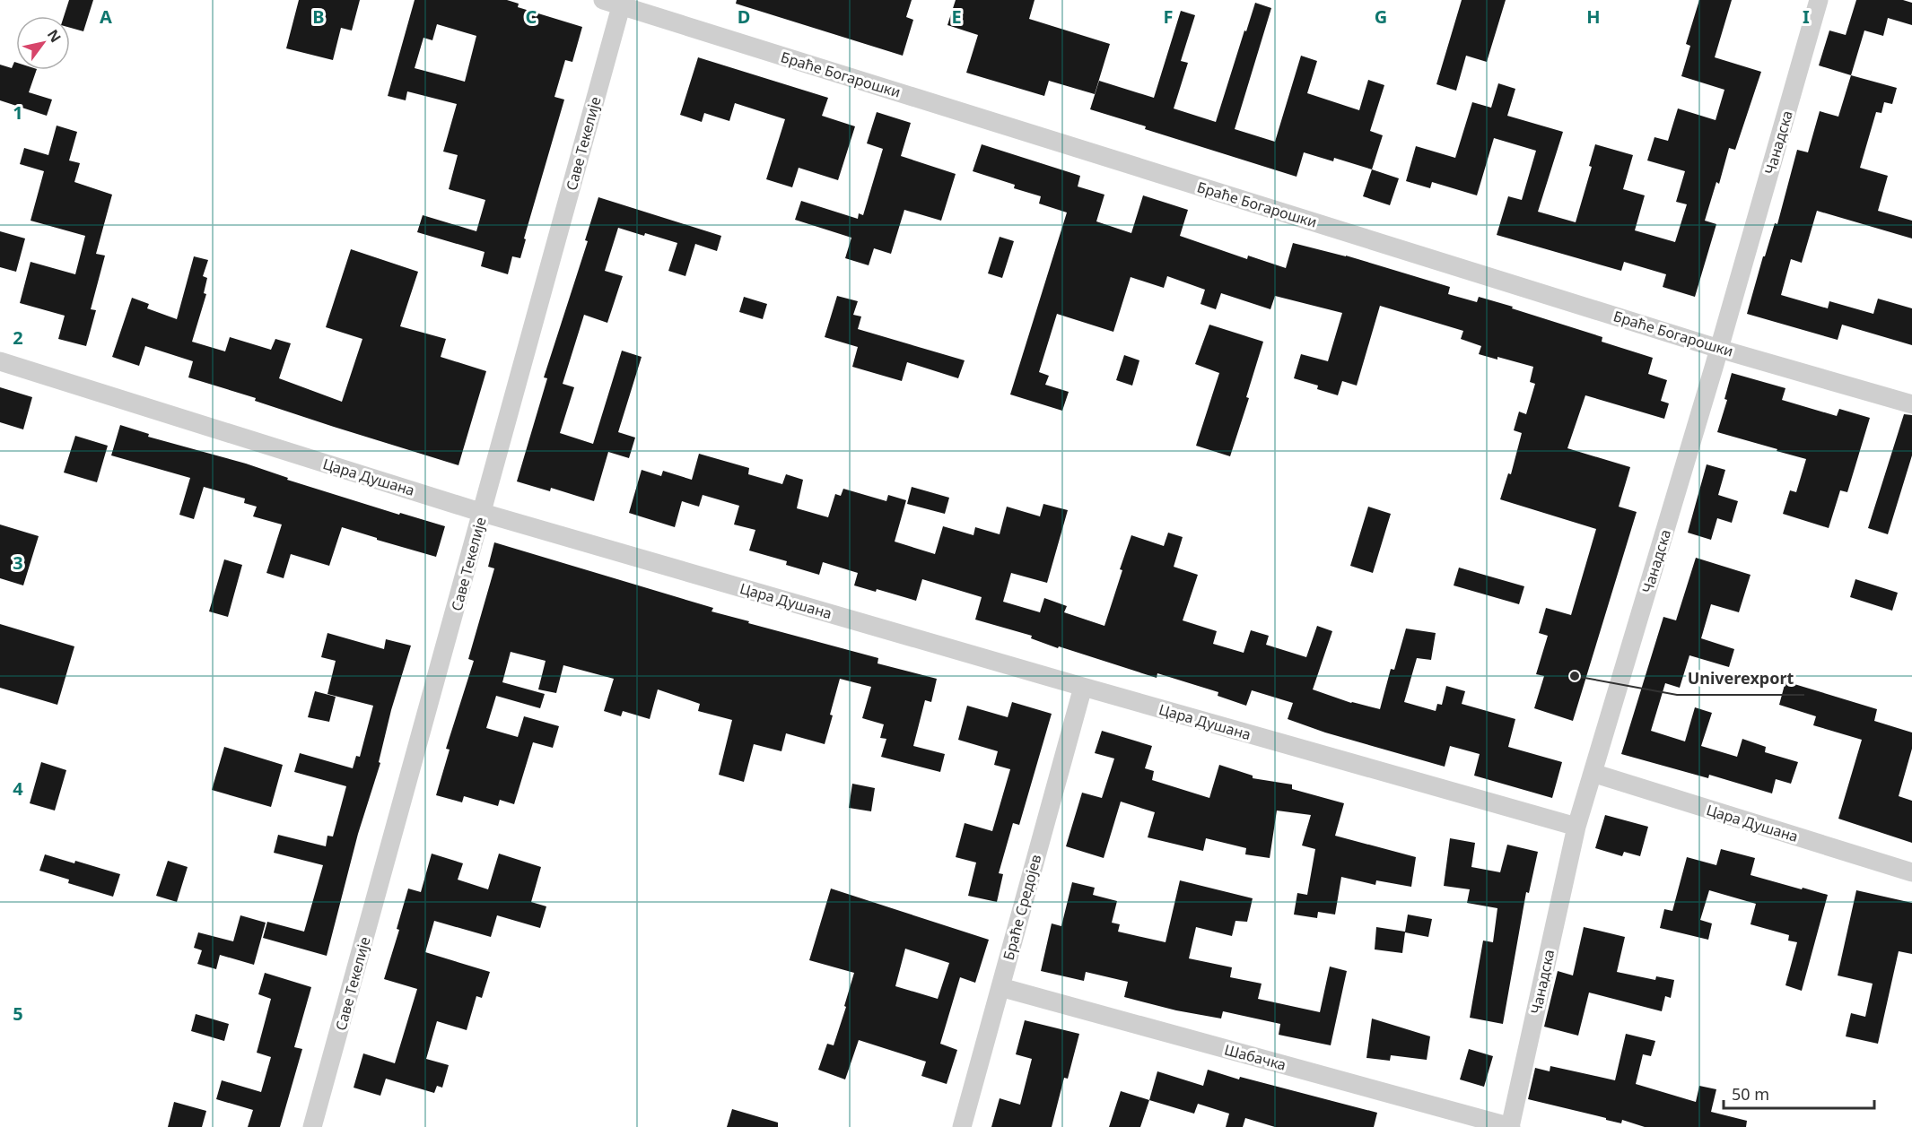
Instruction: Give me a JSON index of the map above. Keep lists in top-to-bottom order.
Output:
{
  "streets": {
    "street": [
      "Браће Богарошки",
      "Чанадска",
      "Саве Текелије",
      "Цара Душана",
      "Браће Средојев",
      "Шабачка"
    ]
  },
  "crossings": [
    ["Браће Богарошки", "Чанадска"],
    ["Браће Богарошки", "Саве Текелије"],
    ["Чанадска", "Цара Душана"],
    ["Чанадска", "Шабачка"],
    ["Саве Текелије", "Цара Душана"],
    ["Цара Душана", "Браће Средојев"],
    ["Браће Средојев", "Шабачка"]
  ],
  "places": ["Univerexport"],
  "scale_bar": "50 m",
  "north": "top right",
  "grid": {
    "columns": [
      "A",
      "B",
      "C",
      "D",
      "E",
      "F",
      "G",
      "H",
      "I"
    ],
    "rows": [
      "1",
      "2",
      "3",
      "4",
      "5"
    ]
  }
}
